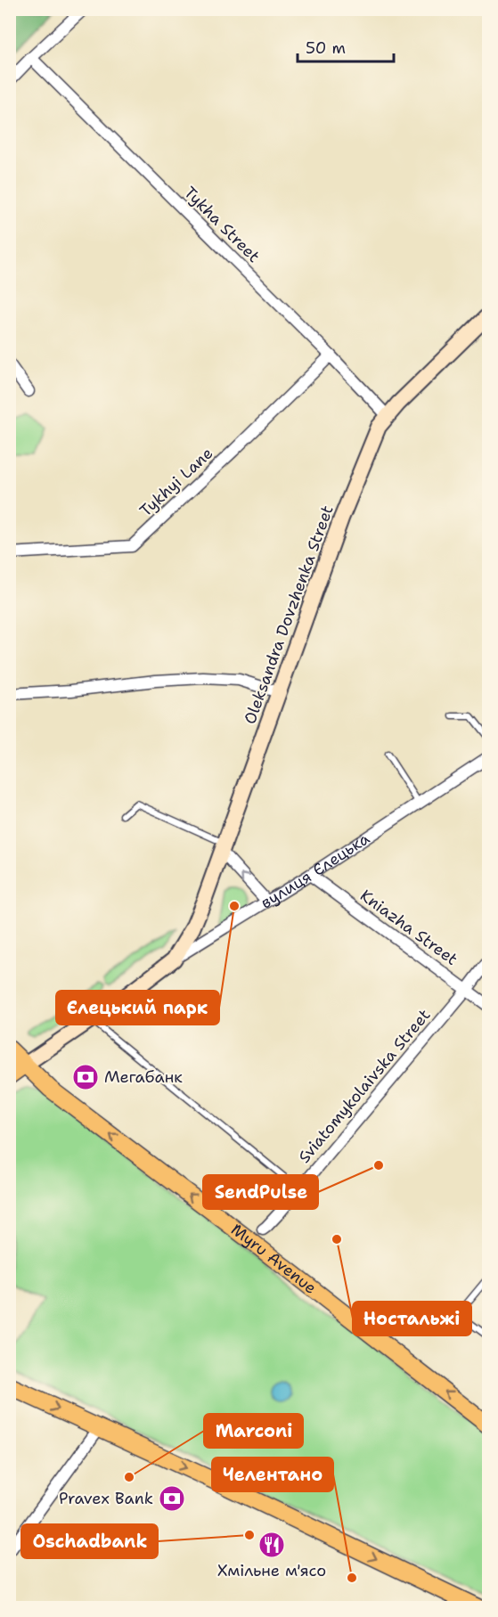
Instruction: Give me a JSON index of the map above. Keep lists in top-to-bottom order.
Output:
{
  "streets": {
    "main road": ["Oleksandra Dovzhenka Street", "вулиця Єлецька", "Myru Avenue"],
    "street": [
      "Tykha Street",
      "Tykhyi Lane",
      "Kniazha Street",
      "Sviatomykolaivska Street"
    ]
  },
  "crossings": [
    ["Tykha Street", "Tykhyi Lane"],
    ["Tykha Street", "Oleksandra Dovzhenka Street"],
    ["Oleksandra Dovzhenka Street", "вулиця Єлецька"],
    ["вулиця Єлецька", "Kniazha Street"],
    ["вулиця Єлецька", "Myru Avenue"],
    ["Kniazha Street", "Sviatomykolaivska Street"]
  ],
  "one_way": ["Myru Avenue"],
  "places": {
    "other": [
      "Єлецький парк",
      "SendPulse",
      "Ностальжі",
      "Marconi",
      "Oschadbank",
      "Челентано"
    ],
    "bank": ["Мегабанк", "Pravex Bank"],
    "restaurant": ["Хмільне м'ясо"]
  },
  "scale_bar": "50 m"
}
